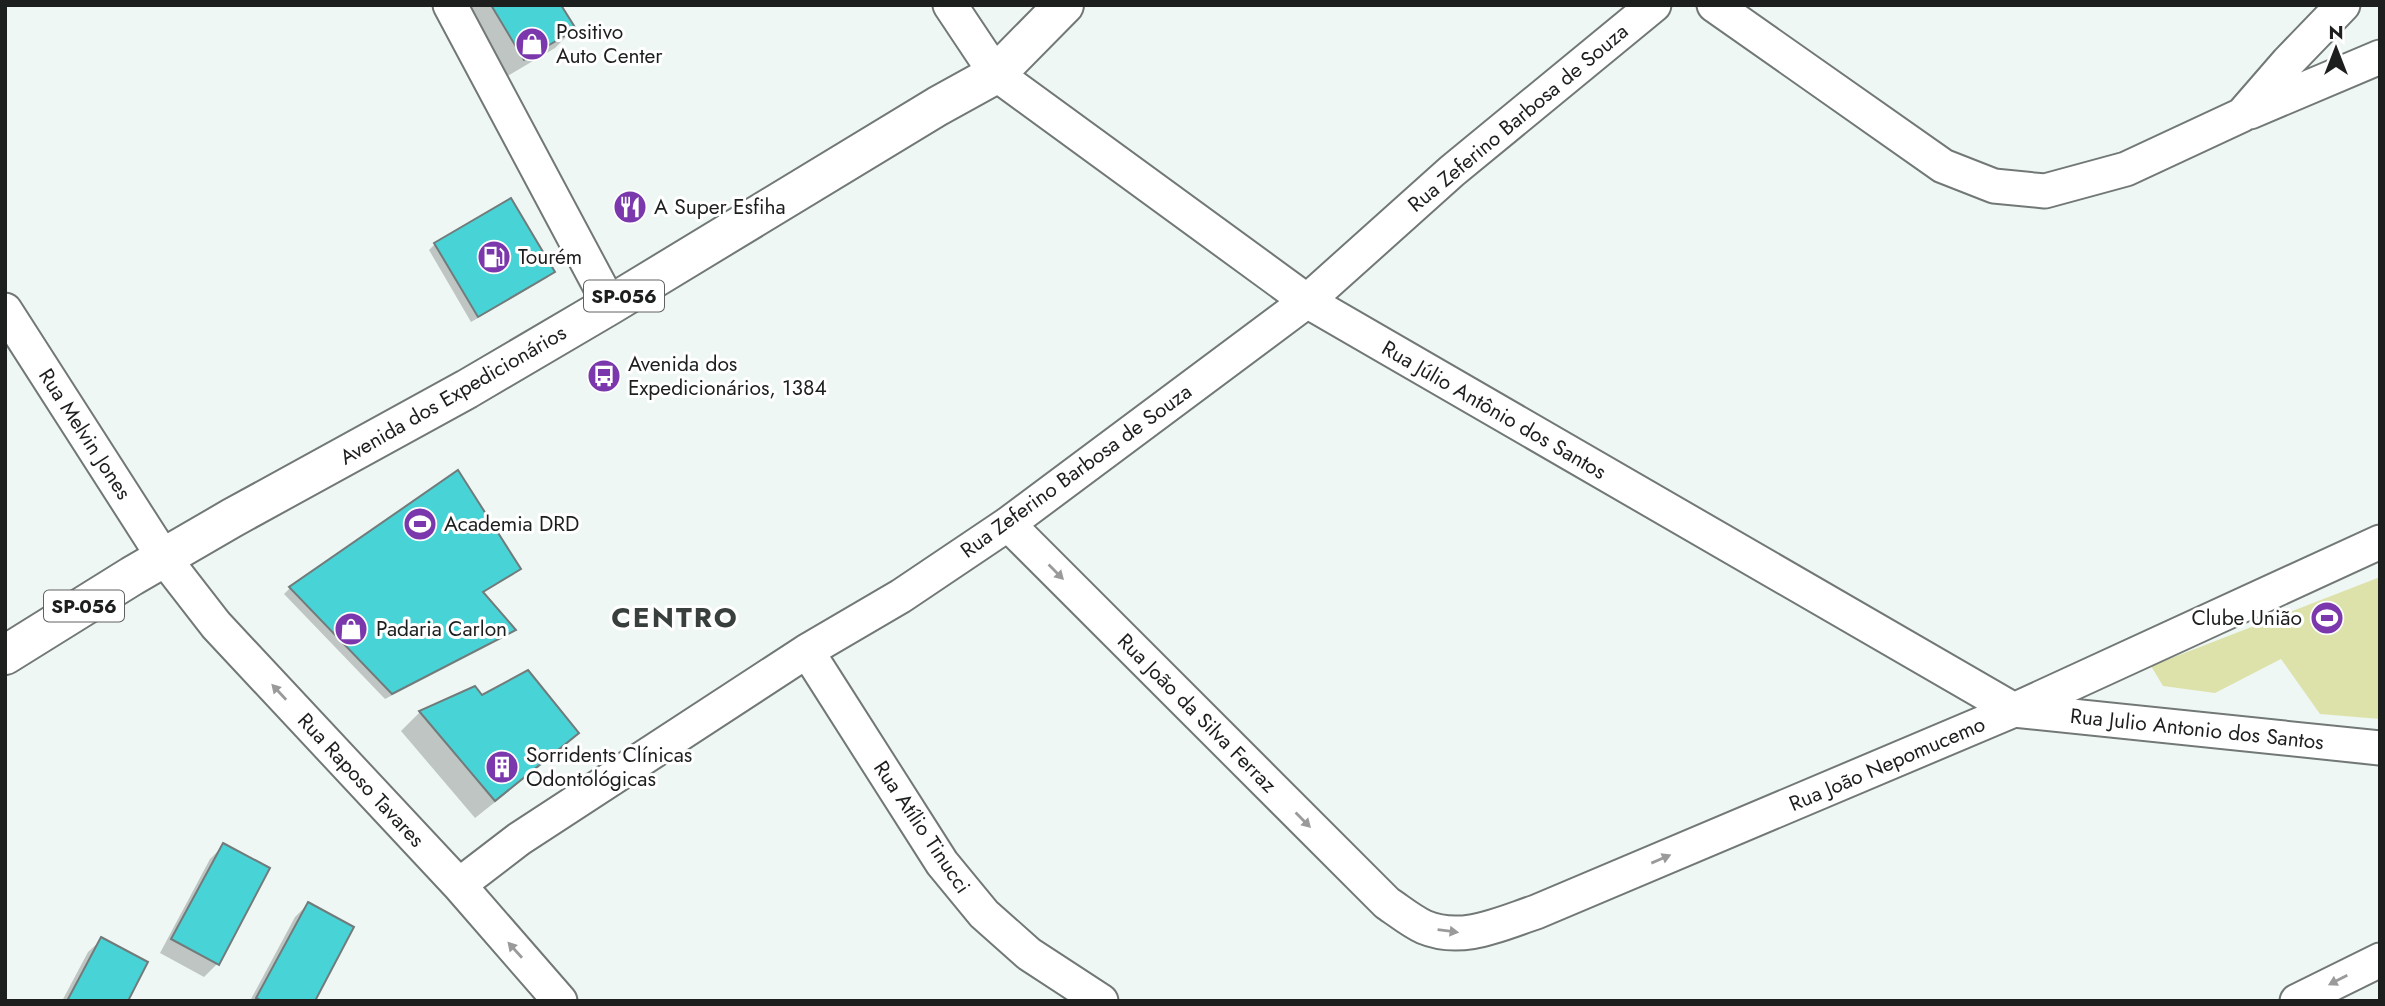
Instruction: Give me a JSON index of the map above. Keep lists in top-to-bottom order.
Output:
{
  "streets": {
    "main road": ["SP-056", "Avenida dos Expedicionários"],
    "street": [
      "Rua Zeferino Barbosa de Souza",
      "Rua Júlio Antônio dos Santos",
      "Rua Melvin Jones",
      "Rua João da Silva Ferraz",
      "Rua Julio Antonio dos Santos",
      "Rua João Nepomucemo",
      "Rua Raposo Tavares",
      "Rua Atílio Tinucci"
    ]
  },
  "crossings": [
    ["Rua Zeferino Barbosa de Souza", "Rua Júlio Antônio dos Santos"],
    ["Rua Zeferino Barbosa de Souza", "Rua João da Silva Ferraz"],
    ["Rua Zeferino Barbosa de Souza", "Rua Raposo Tavares"],
    ["Rua Zeferino Barbosa de Souza", "Rua Atílio Tinucci"],
    ["Avenida dos Expedicionários", "Rua Júlio Antônio dos Santos"],
    ["Avenida dos Expedicionários", "Rua Melvin Jones"],
    ["Avenida dos Expedicionários", "Rua Raposo Tavares"],
    ["Rua Júlio Antônio dos Santos", "Rua Julio Antonio dos Santos"],
    ["Rua Júlio Antônio dos Santos", "Rua João Nepomucemo"],
    ["Rua Melvin Jones", "Rua Raposo Tavares"],
    ["Rua João da Silva Ferraz", "Rua João Nepomucemo"],
    ["Rua Julio Antonio dos Santos", "Rua João Nepomucemo"]
  ],
  "one_way": ["Rua João da Silva Ferraz", "Rua João Nepomucemo", "Rua Raposo Tavares"],
  "districts": ["CENTRO"],
  "places": {
    "shop": ["Positivo Auto Center", "Padaria Carlon"],
    "restaurant": ["A Super Esfiha"],
    "fuel station": ["Tourém"],
    "bus stop": ["Avenida dos Expedicionários, 1384"],
    "sports": ["Academia DRD", "Clube União"],
    "building": ["Sorridents Clínicas Odontológicas"]
  },
  "north": "top"
}
